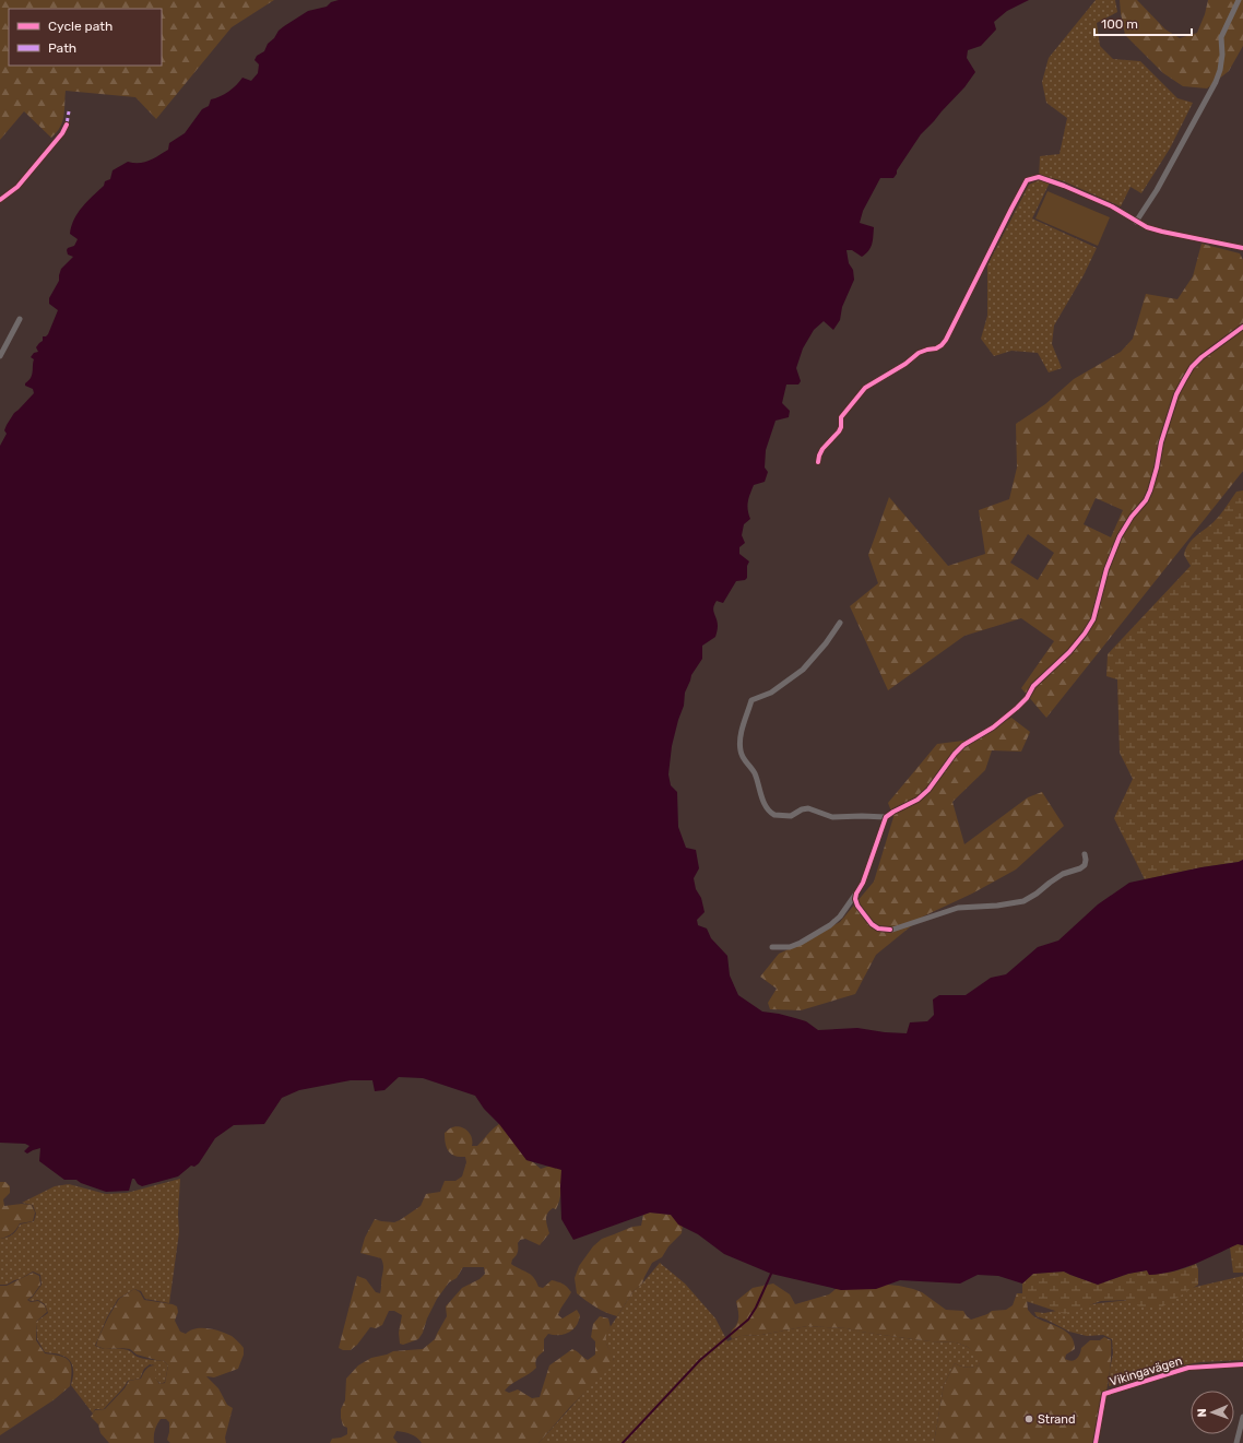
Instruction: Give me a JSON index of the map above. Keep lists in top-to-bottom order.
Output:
{
  "streets": {
    "street": ["Vikingavägen"]
  },
  "places": ["Strand"],
  "legend": ["Cycle path", "Path"],
  "scale_bar": "100 m",
  "north": "left"
}
